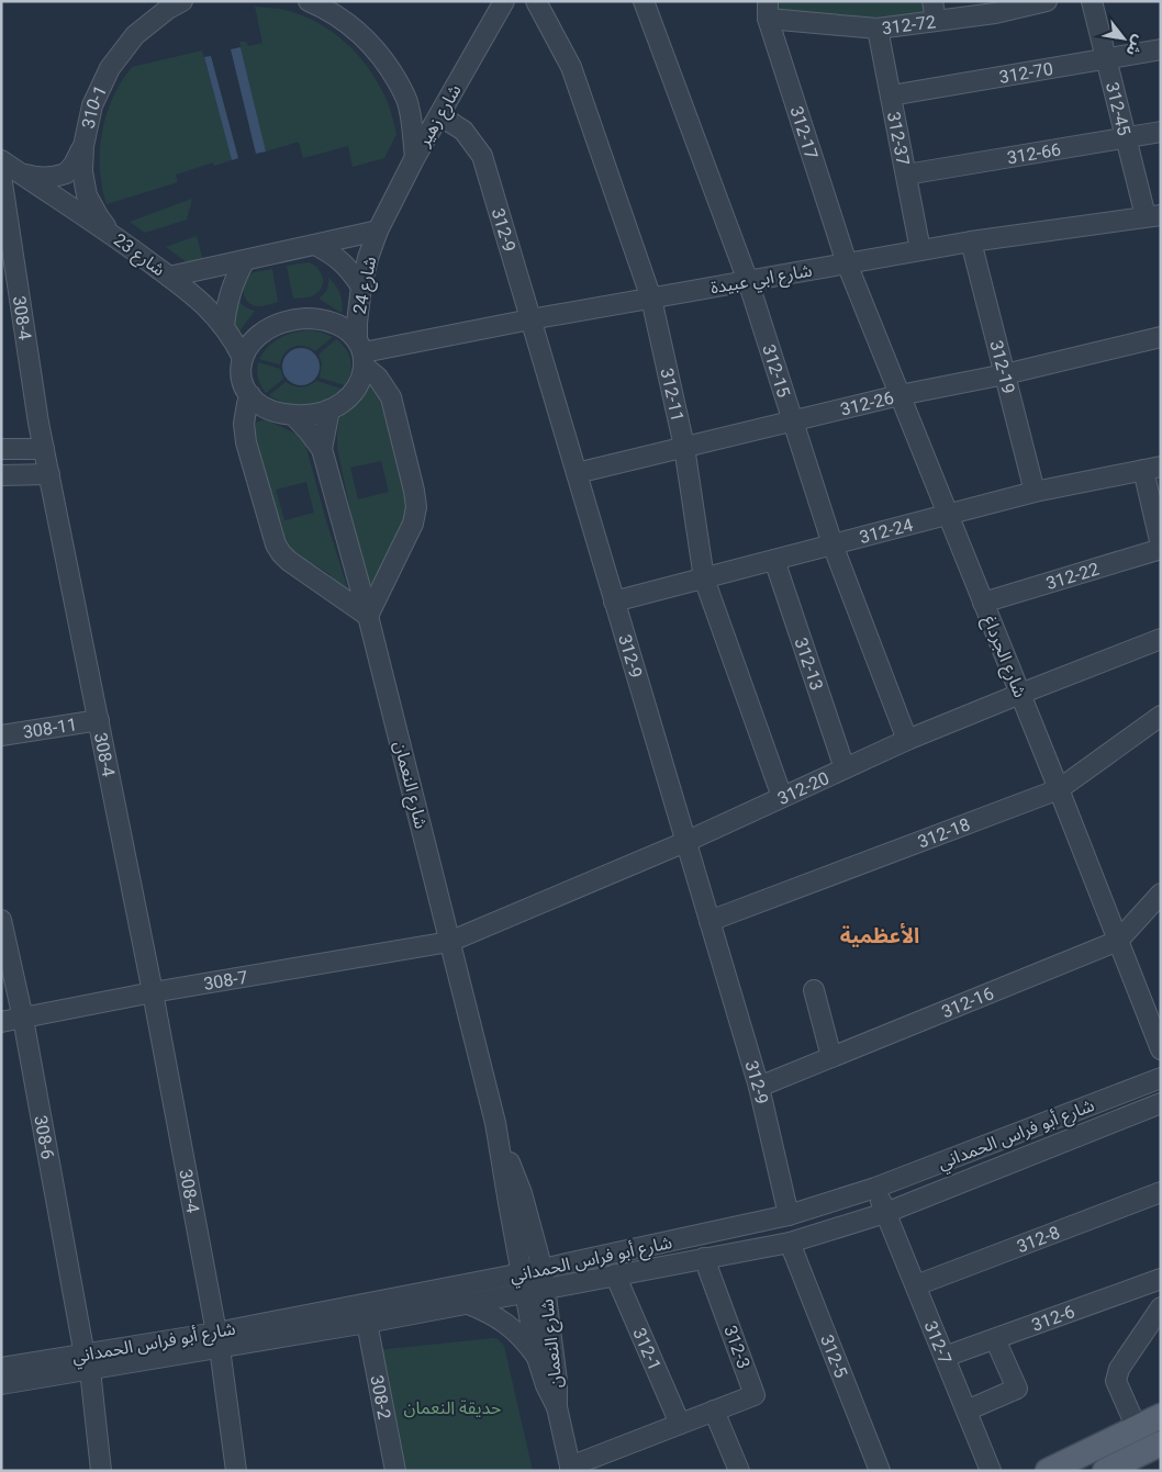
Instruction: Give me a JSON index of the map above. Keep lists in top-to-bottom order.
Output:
{
  "streets": {
    "street": [
      "312-72",
      "312-70",
      "310-1",
      "312-45",
      "شارع زهير",
      "312-17",
      "312-37",
      "312-66",
      "312-9",
      "شارع 23",
      "شارع ابي عبيدة",
      "شارع 24",
      "308-4",
      "312-19",
      "312-15",
      "312-11",
      "312-26",
      "312-24",
      "312-22",
      "شارع الجرداغ",
      "312-13",
      "308-11",
      "شارع النعمان",
      "312-20",
      "312-18",
      "308-7",
      "312-16",
      "شارع أبو فراس الحمداني",
      "308-6",
      "312-8",
      "312-6",
      "312-7",
      "312-3",
      "312-1",
      "312-5",
      "308-2"
    ]
  },
  "crossings": [
    ["312-72", "312-17"],
    ["312-72", "312-37"],
    ["312-70", "312-45"],
    ["312-70", "312-37"],
    ["310-1", "شارع 23"],
    ["312-45", "312-66"],
    ["312-45", "شارع ابي عبيدة"],
    ["شارع زهير", "312-9"],
    ["شارع زهير", "شارع 24"],
    ["312-17", "شارع ابي عبيدة"],
    ["312-17", "شارع الجرداغ"],
    ["312-37", "312-66"],
    ["312-37", "شارع ابي عبيدة"],
    ["312-9", "شارع ابي عبيدة"],
    ["312-9", "312-26"],
    ["312-9", "312-24"],
    ["312-9", "312-20"],
    ["312-9", "312-18"],
    ["312-9", "312-16"],
    ["312-9", "شارع أبو فراس الحمداني"],
    ["شارع 23", "شارع ابي عبيدة"],
    ["شارع 23", "شارع 24"],
    ["شارع 23", "308-4"],
    ["شارع 23", "شارع النعمان"],
    ["شارع ابي عبيدة", "شارع 24"],
    ["شارع ابي عبيدة", "312-19"],
    ["شارع ابي عبيدة", "312-15"],
    ["شارع ابي عبيدة", "312-11"],
    ["شارع ابي عبيدة", "شارع الجرداغ"],
    ["شارع ابي عبيدة", "شارع النعمان"],
    ["شارع 24", "شارع النعمان"],
    ["308-4", "308-11"],
    ["308-4", "308-7"],
    ["308-4", "شارع أبو فراس الحمداني"],
    ["312-19", "312-26"],
    ["312-19", "312-24"],
    ["312-15", "312-26"],
    ["312-15", "312-24"],
    ["312-15", "312-20"],
    ["312-11", "312-26"],
    ["312-11", "312-24"],
    ["312-11", "312-20"],
    ["312-26", "شارع الجرداغ"],
    ["312-24", "شارع الجرداغ"],
    ["312-24", "312-13"],
    ["312-22", "شارع الجرداغ"],
    ["شارع الجرداغ", "312-20"],
    ["شارع الجرداغ", "312-18"],
    ["شارع الجرداغ", "312-16"],
    ["312-13", "312-20"],
    ["شارع النعمان", "312-20"],
    ["شارع النعمان", "308-7"],
    ["شارع النعمان", "شارع أبو فراس الحمداني"],
    ["شارع النعمان", "312-3"],
    ["312-20", "308-7"],
    ["308-7", "308-6"],
    ["شارع أبو فراس الحمداني", "308-6"],
    ["شارع أبو فراس الحمداني", "312-7"],
    ["شارع أبو فراس الحمداني", "312-3"],
    ["شارع أبو فراس الحمداني", "312-1"],
    ["شارع أبو فراس الحمداني", "312-5"],
    ["شارع أبو فراس الحمداني", "308-2"],
    ["312-8", "312-7"],
    ["312-6", "312-7"],
    ["312-3", "312-1"]
  ],
  "districts": ["الأعظمية"],
  "parks": ["حديقة النعمان"],
  "north": "bottom right"
}
